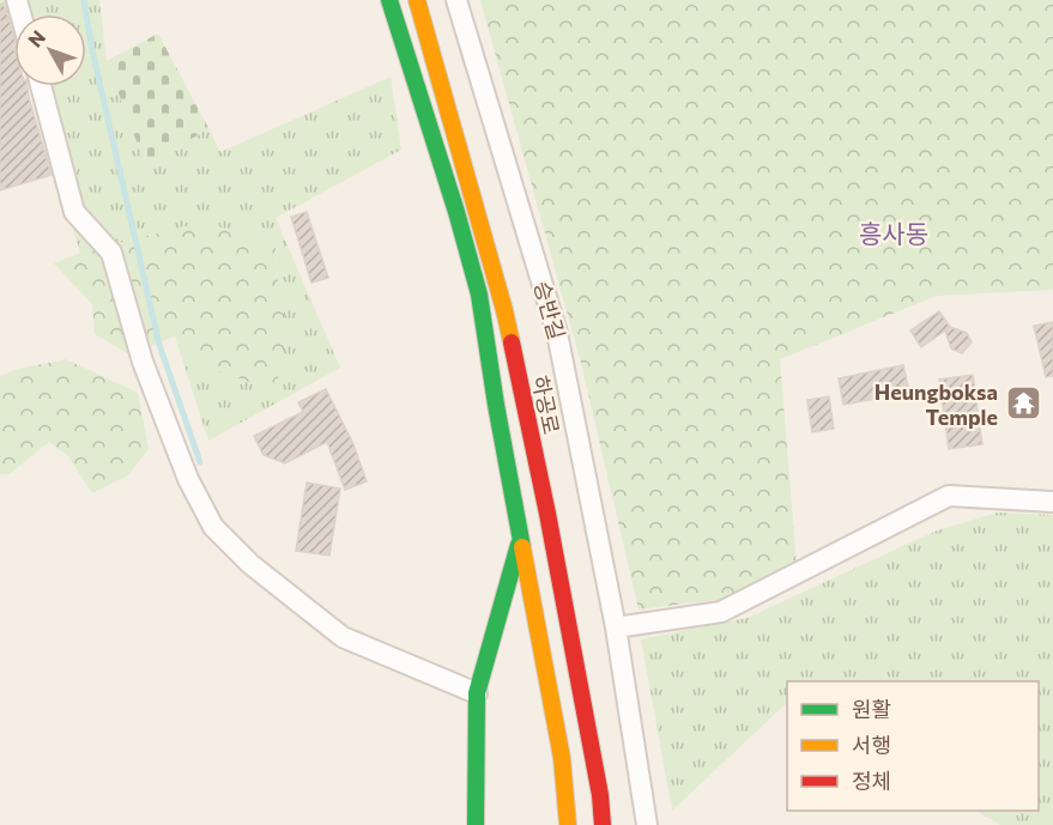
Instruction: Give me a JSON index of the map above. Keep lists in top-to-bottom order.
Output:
{
  "streets": {
    "street": ["승반길", "하공로"]
  },
  "districts": ["흥사동"],
  "places": {
    "temple": ["Heungboksa Temple"]
  },
  "legend": ["원활", "서행", "정체"],
  "north": "top left"
}
